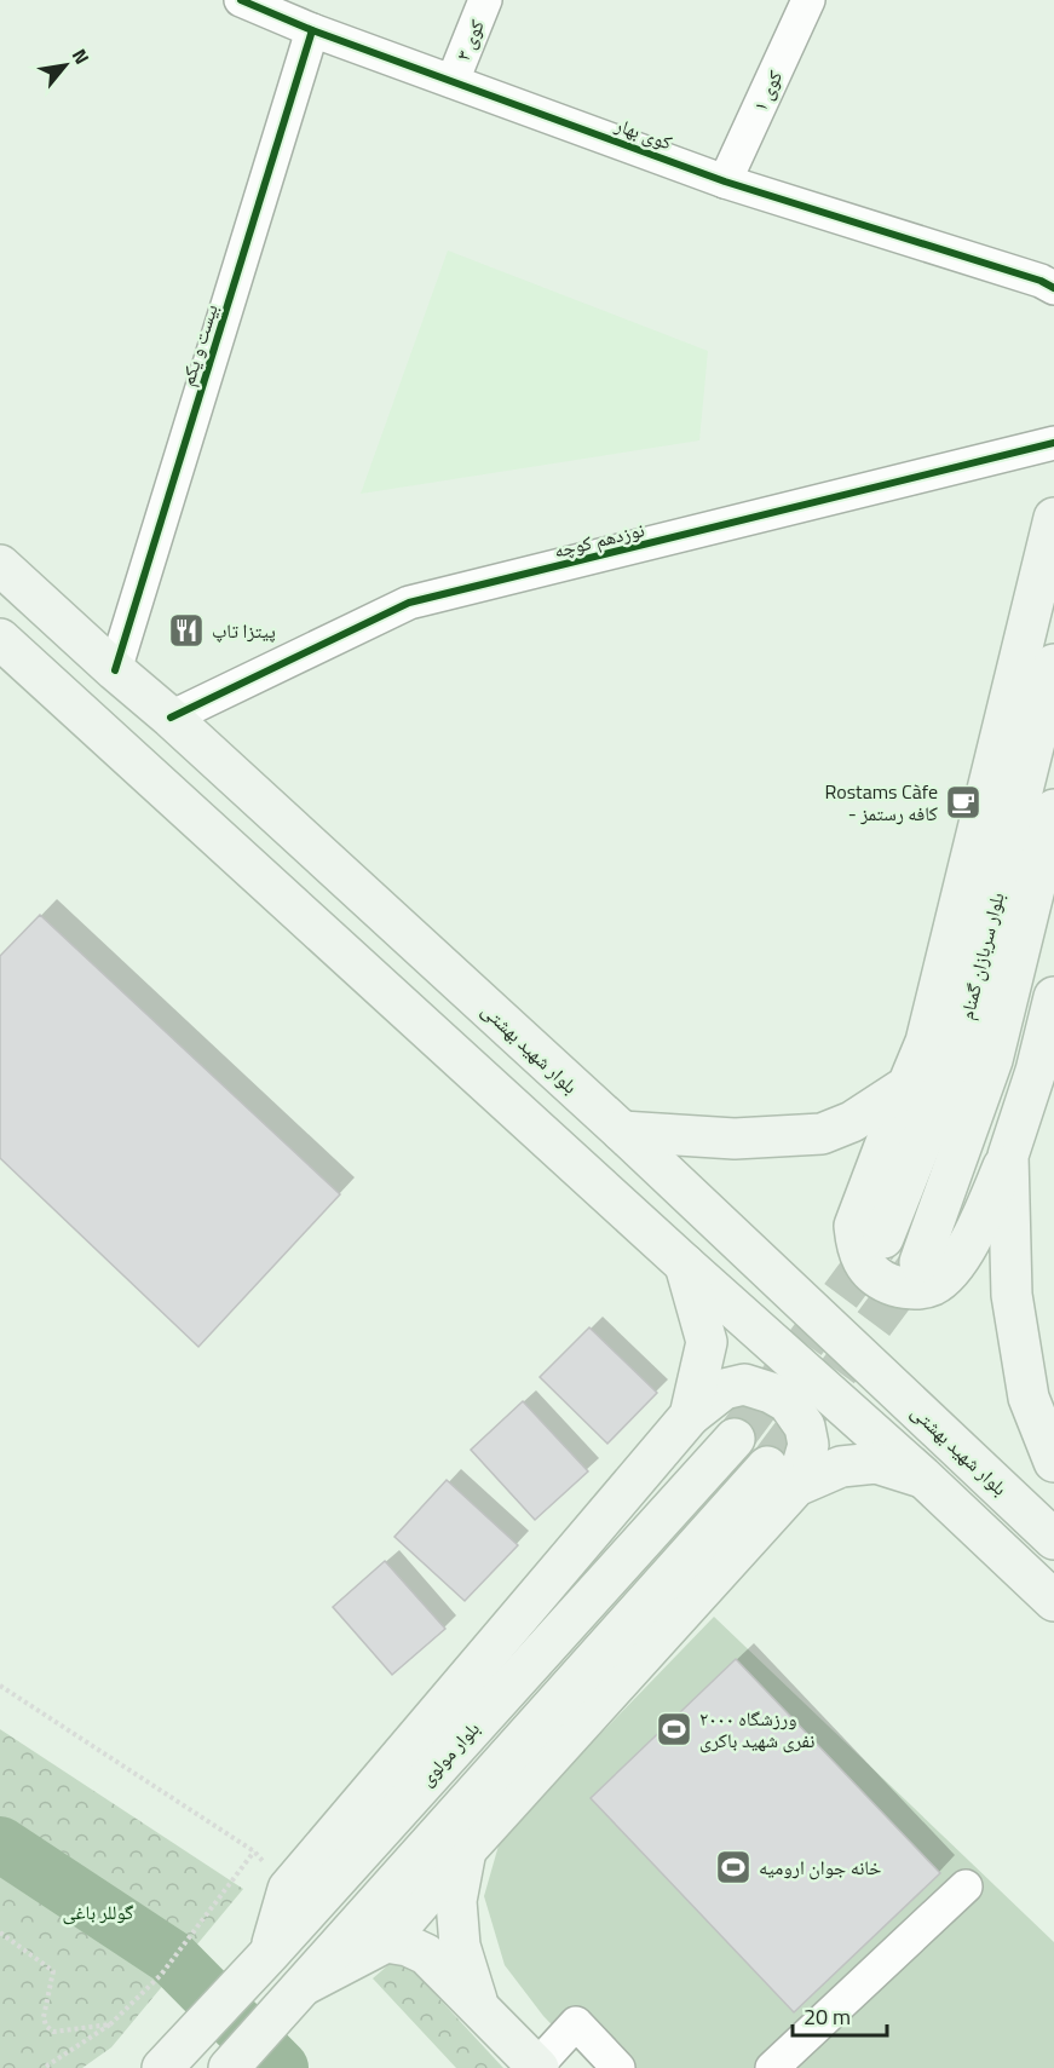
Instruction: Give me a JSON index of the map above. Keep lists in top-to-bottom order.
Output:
{
  "streets": {
    "main road": ["بلوار سربازان گمنام", "بلوار شهید بهشتی", "بلوار مولوی"],
    "street": [
      "کوی ۳",
      "کوی ۱",
      "کوی بهار",
      "بیست و یکم",
      "نوزدهم کوچه"
    ]
  },
  "crossings": [
    ["کوی ۳", "کوی بهار"],
    ["کوی ۱", "کوی بهار"],
    ["کوی بهار", "بیست و یکم"],
    ["بیست و یکم", "بلوار شهید بهشتی"],
    ["نوزدهم کوچه", "بلوار شهید بهشتی"]
  ],
  "parks": ["گوللر باغی"],
  "places": {
    "restaurant": ["پیتزا تاپ"],
    "cafe": ["Rostams Càfe - کافه رستمز"],
    "sports": ["ورزشگاه ۲۰۰۰ نفری شهید باکری", "خانه جوان ارومیه"]
  },
  "scale_bar": "20 m",
  "north": "top right"
}
